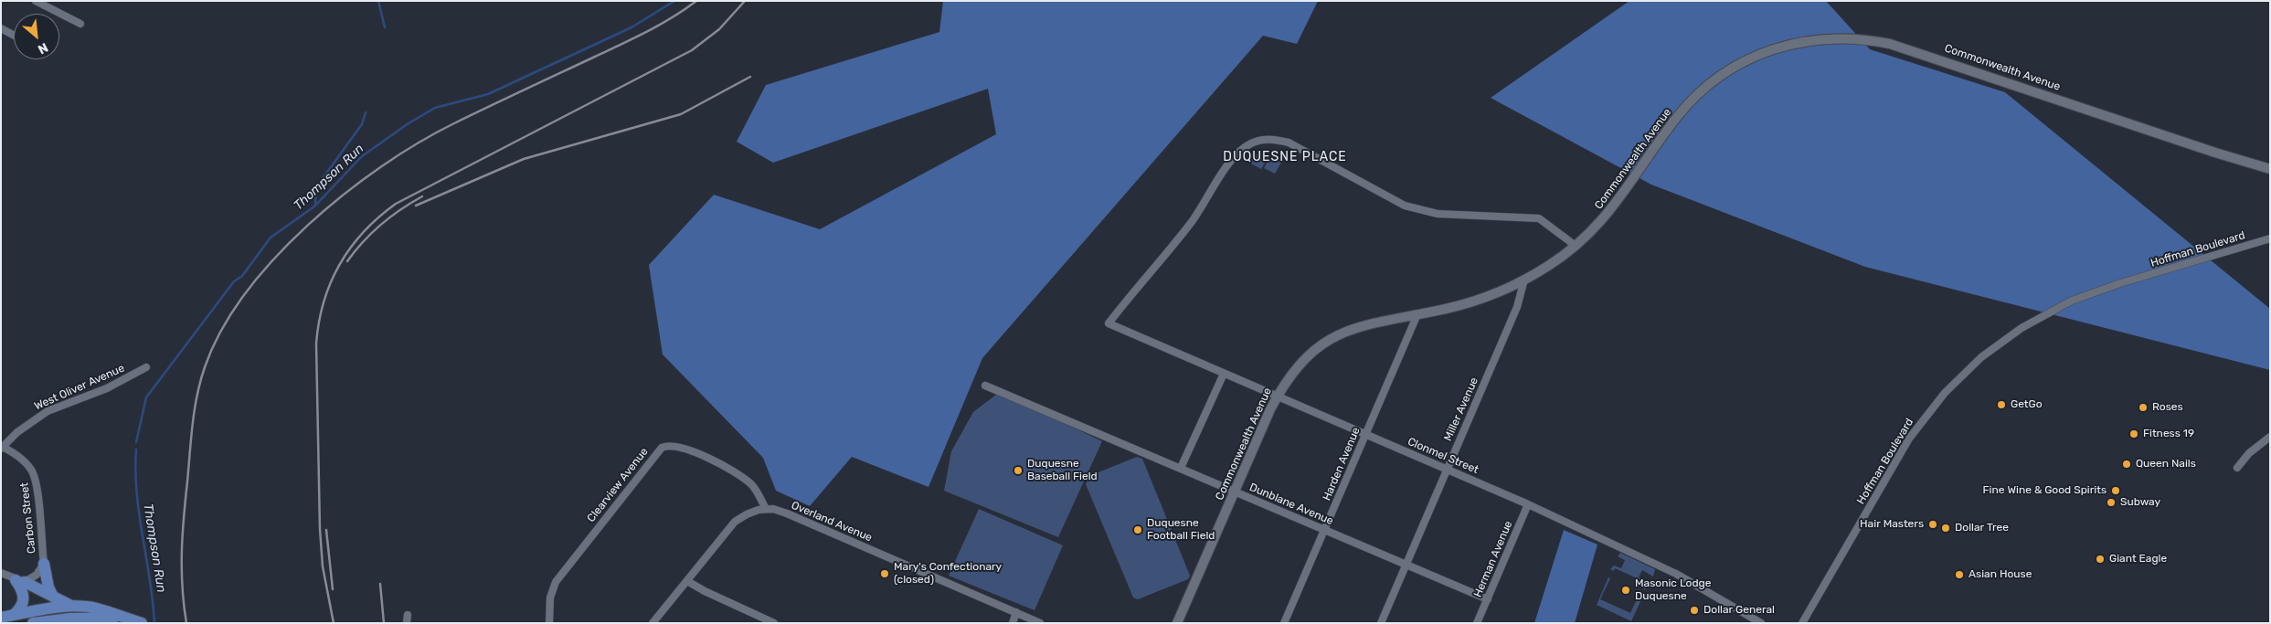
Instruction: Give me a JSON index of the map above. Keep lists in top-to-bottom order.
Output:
{
  "streets": {
    "street": [
      "Commonwealth Avenue",
      "Hoffman Boulevard",
      "West Oliver Avenue",
      "Miller Avenue",
      "Clonmel Street",
      "Harden Avenue",
      "Clearview Avenue",
      "Dunblane Avenue",
      "Carbon Street",
      "Overland Avenue",
      "Herman Avenue"
    ]
  },
  "crossings": [
    ["Commonwealth Avenue", "Miller Avenue"],
    ["Commonwealth Avenue", "Clonmel Street"],
    ["Commonwealth Avenue", "Harden Avenue"],
    ["Commonwealth Avenue", "Dunblane Avenue"],
    ["West Oliver Avenue", "Carbon Street"],
    ["Miller Avenue", "Clonmel Street"],
    ["Miller Avenue", "Dunblane Avenue"],
    ["Clonmel Street", "Harden Avenue"],
    ["Clonmel Street", "Herman Avenue"],
    ["Harden Avenue", "Dunblane Avenue"],
    ["Clearview Avenue", "Overland Avenue"],
    ["Dunblane Avenue", "Herman Avenue"]
  ],
  "districts": ["DUQUESNE PLACE"],
  "water": ["Thompson Run"],
  "places": [
    "GetGo",
    "Roses",
    "Fitness 19",
    "Queen Nails",
    "Duquesne Baseball Field",
    "Fine Wine & Good Spirits",
    "Subway",
    "Hair Masters",
    "Dollar Tree",
    "Duquesne Football Field",
    "Giant Eagle",
    "Mary's Confectionary (closed)",
    "Asian House",
    "Masonic Lodge Duquesne",
    "Dollar General"
  ],
  "north": "bottom right"
}
